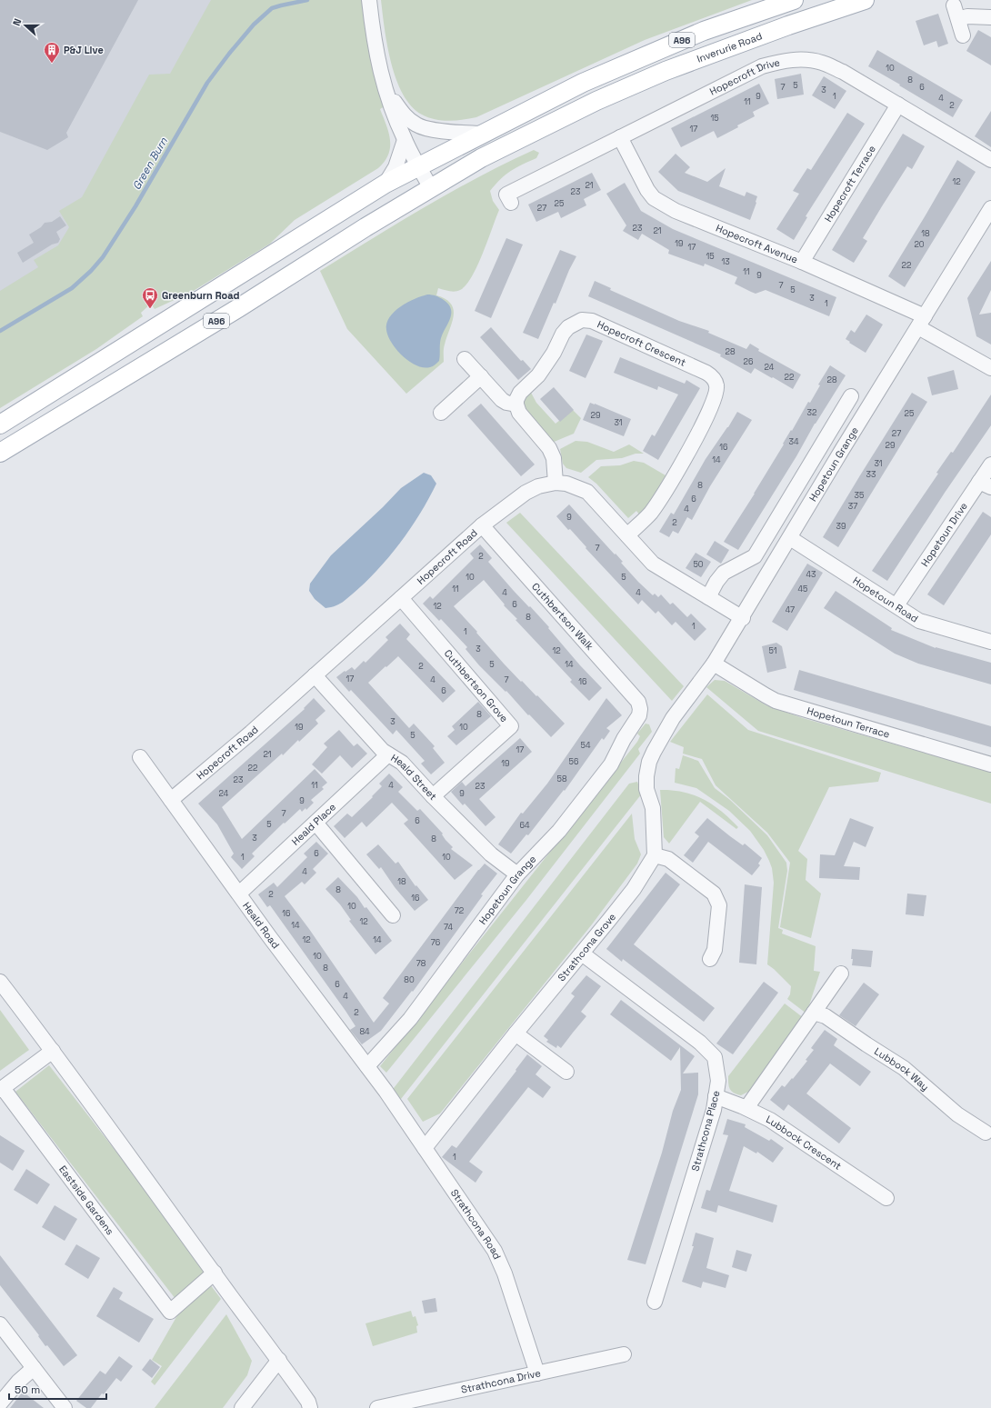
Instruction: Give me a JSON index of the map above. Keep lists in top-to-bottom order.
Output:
{
  "streets": {
    "main road": ["A96", "Inverurie Road"],
    "street": [
      "Hopecroft Drive",
      "Hopecroft Terrace",
      "Hopecroft Avenue",
      "Hopecroft Crescent",
      "Hopetoun Grange",
      "Hopetoun Drive",
      "Hopecroft Road",
      "Hopetoun Road",
      "Cuthbertson Walk",
      "Cuthbertson Grove",
      "Hopetoun Terrace",
      "Heald Street",
      "Heald Place",
      "Heald Road",
      "Strathcona Grove",
      "Lubbock Way",
      "Strathcona Place",
      "Lubbock Crescent",
      "Eastside Gardens",
      "Strathcona Road",
      "Strathcona Drive"
    ]
  },
  "crossings": [
    ["A96", "Inverurie Road"],
    ["Hopecroft Drive", "Hopecroft Terrace"],
    ["Hopecroft Drive", "Hopecroft Avenue"],
    ["Hopecroft Terrace", "Hopecroft Avenue"],
    ["Hopecroft Avenue", "Hopetoun Grange"],
    ["Hopecroft Crescent", "Hopecroft Road"],
    ["Hopetoun Grange", "Hopecroft Road"],
    ["Hopetoun Grange", "Hopetoun Road"],
    ["Hopetoun Grange", "Cuthbertson Walk"],
    ["Hopetoun Grange", "Hopetoun Terrace"],
    ["Hopetoun Grange", "Heald Street"],
    ["Hopetoun Grange", "Heald Road"],
    ["Hopetoun Grange", "Strathcona Grove"],
    ["Hopetoun Drive", "Hopetoun Road"],
    ["Hopecroft Road", "Cuthbertson Walk"],
    ["Hopecroft Road", "Cuthbertson Grove"],
    ["Hopecroft Road", "Heald Street"],
    ["Hopecroft Road", "Heald Road"],
    ["Cuthbertson Grove", "Heald Street"],
    ["Heald Street", "Heald Place"],
    ["Heald Place", "Heald Road"],
    ["Heald Road", "Strathcona Road"],
    ["Strathcona Grove", "Strathcona Place"],
    ["Strathcona Grove", "Strathcona Road"],
    ["Strathcona Place", "Lubbock Crescent"],
    ["Strathcona Road", "Strathcona Drive"]
  ],
  "water": ["Green Burn"],
  "places": {
    "building": ["P&J Live"],
    "bus stop": ["Greenburn Road"]
  },
  "house_numbers": [
    "10",
    "8",
    "5",
    "7",
    "6",
    "3",
    "9",
    "1",
    "4",
    "11",
    "2",
    "15",
    "17",
    "12",
    "21",
    "23",
    "25",
    "27",
    "23",
    "21",
    "18",
    "19",
    "20",
    "17",
    "15",
    "13",
    "22",
    "11",
    "9",
    "7",
    "5",
    "3",
    "1",
    "28",
    "26",
    "24",
    "22",
    "28",
    "32",
    "25",
    "29",
    "31",
    "27",
    "34",
    "29",
    "16",
    "14",
    "31",
    "33",
    "8",
    "35",
    "6",
    "37",
    "4",
    "9",
    "2",
    "39",
    "7",
    "2",
    "50",
    "43",
    "10",
    "5",
    "11",
    "45",
    "4",
    "4",
    "6",
    "12",
    "47",
    "8",
    "1",
    "1",
    "3",
    "12",
    "51",
    "5",
    "14",
    "2",
    "17",
    "4",
    "7",
    "16",
    "6",
    "8",
    "3",
    "19",
    "10",
    "5",
    "54",
    "17",
    "21",
    "56",
    "19",
    "22",
    "58",
    "23",
    "11",
    "4",
    "23",
    "24",
    "9",
    "9",
    "7",
    "6",
    "5",
    "64",
    "3",
    "8",
    "6",
    "1",
    "10",
    "4",
    "18",
    "8",
    "2",
    "16",
    "10",
    "72",
    "16",
    "12",
    "14",
    "74",
    "12",
    "14",
    "76",
    "10",
    "78",
    "8",
    "80",
    "6",
    "4",
    "2",
    "84",
    "1"
  ],
  "scale_bar": "50 m",
  "north": "left"
}
